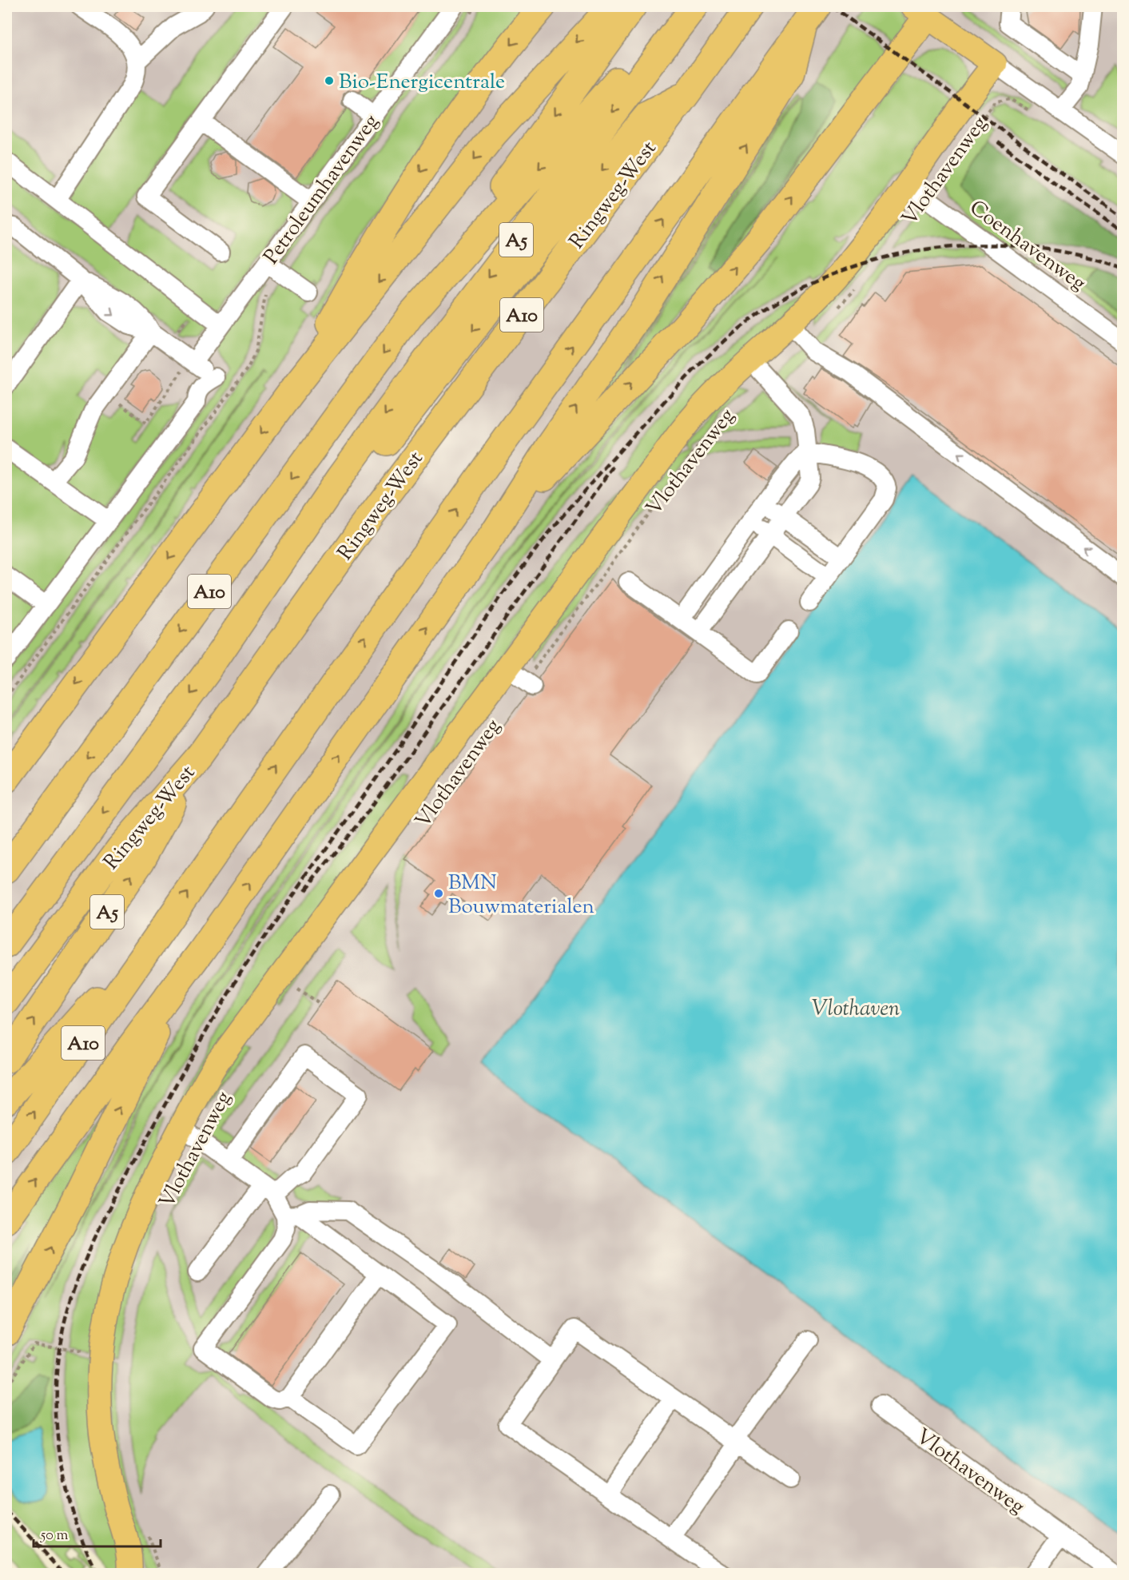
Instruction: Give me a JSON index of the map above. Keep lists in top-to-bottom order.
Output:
{
  "streets": {
    "highway": ["Ringweg-West", "A5", "A10"],
    "main road": ["Vlothavenweg"],
    "street": ["Petroleumhavenweg", "Coenhavenweg"]
  },
  "crossings": [
    ["Vlothavenweg", "Coenhavenweg"],
    ["Ringweg-West", "A5"],
    ["Ringweg-West", "A10"],
    ["A5", "A10"]
  ],
  "water": ["Vlothaven"],
  "places": ["Bio-Energicentrale", "BMN Bouwmaterialen"],
  "scale_bar": "50 m"
}
